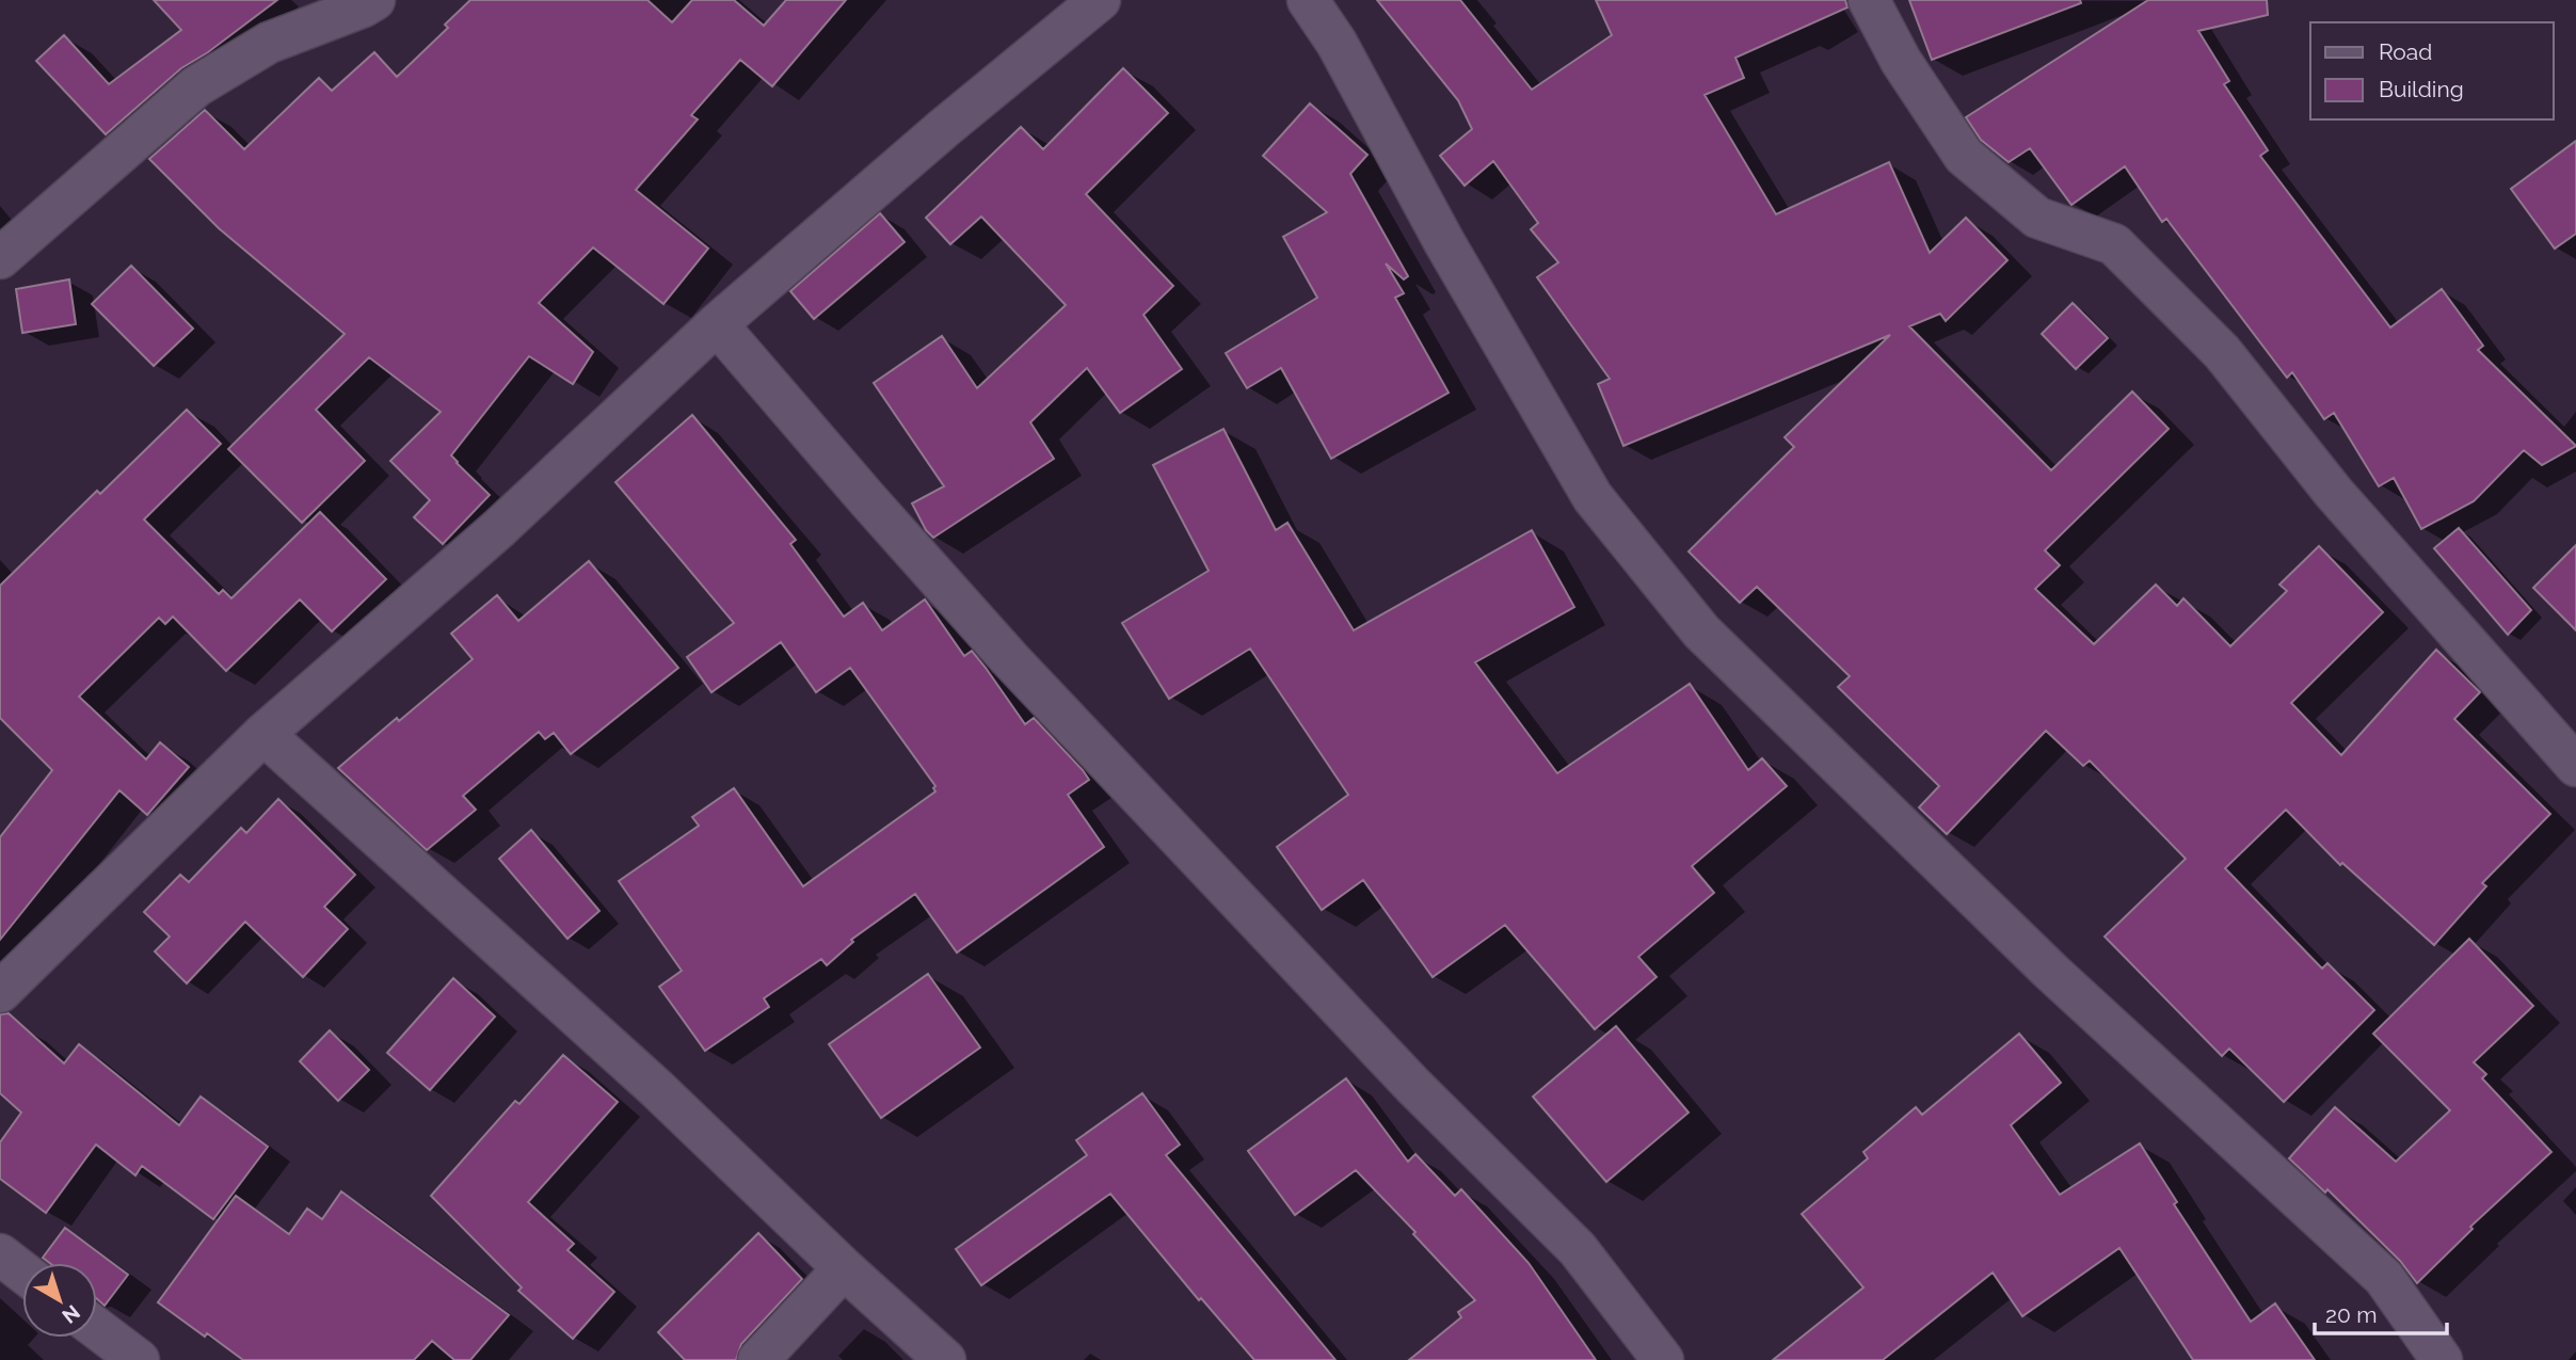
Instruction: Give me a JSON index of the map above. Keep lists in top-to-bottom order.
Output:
{
  "legend": ["Road", "Building"],
  "scale_bar": "20 m",
  "north": "bottom right"
}
